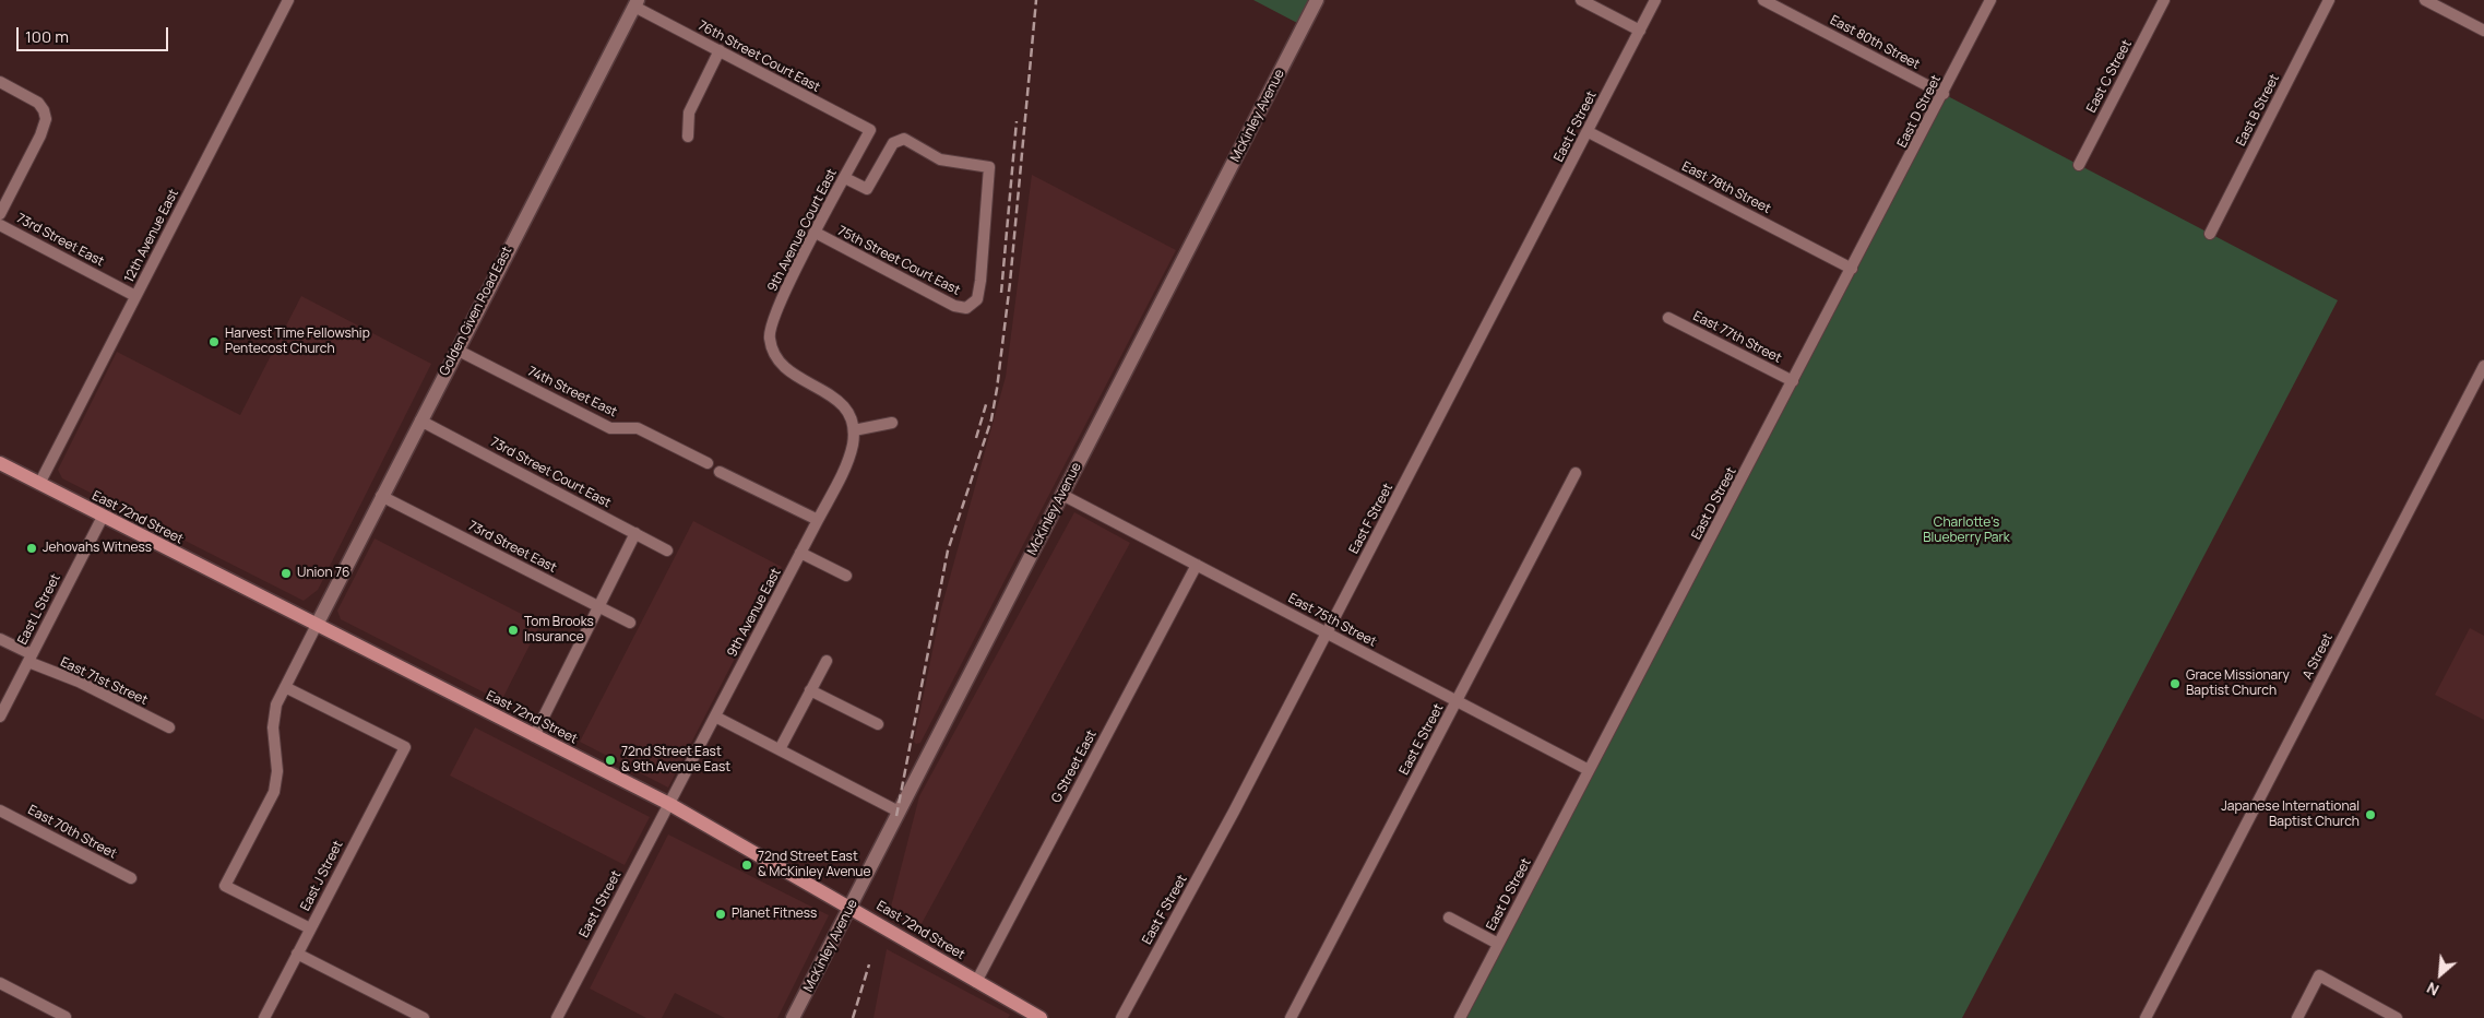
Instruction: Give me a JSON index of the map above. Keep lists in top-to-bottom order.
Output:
{
  "streets": {
    "main road": ["East 72nd Street"],
    "street": [
      "East 80th Street",
      "76th Street Court East",
      "East C Street",
      "East B Street",
      "East D Street",
      "McKinley Avenue",
      "East F Street",
      "East 78th Street",
      "9th Avenue Court East",
      "12th Avenue East",
      "73rd Street East",
      "75th Street Court East",
      "Golden Given Road East",
      "East 77th Street",
      "74th Street East",
      "73rd Street Court East",
      "East L Street",
      "9th Avenue East",
      "East 75th Street",
      "A Street",
      "East 71st Street",
      "East E Street",
      "G Street East",
      "East 70th Street",
      "East J Street",
      "East I Street"
    ]
  },
  "crossings": [
    ["East 80th Street", "East D Street"],
    ["76th Street Court East", "9th Avenue Court East"],
    ["76th Street Court East", "Golden Given Road East"],
    ["East D Street", "East 78th Street"],
    ["East D Street", "East 77th Street"],
    ["East D Street", "East 75th Street"],
    ["McKinley Avenue", "East 72nd Street"],
    ["McKinley Avenue", "East 75th Street"],
    ["East F Street", "East 78th Street"],
    ["East F Street", "East 75th Street"],
    ["9th Avenue Court East", "75th Street Court East"],
    ["9th Avenue Court East", "9th Avenue East"],
    ["12th Avenue East", "73rd Street East"],
    ["12th Avenue East", "East 72nd Street"],
    ["73rd Street East", "Golden Given Road East"],
    ["Golden Given Road East", "74th Street East"],
    ["Golden Given Road East", "73rd Street Court East"],
    ["Golden Given Road East", "East 72nd Street"],
    ["East 72nd Street", "East L Street"],
    ["East 72nd Street", "9th Avenue East"],
    ["East 72nd Street", "G Street East"],
    ["East 72nd Street", "East I Street"],
    ["East L Street", "East 71st Street"],
    ["9th Avenue East", "East I Street"],
    ["East 75th Street", "East E Street"],
    ["East 75th Street", "G Street East"]
  ],
  "parks": ["Charlotte's Blueberry Park"],
  "places": [
    "Harvest Time Fellowship Pentecost Church",
    "Jehovahs Witness",
    "Union 76",
    "Tom Brooks Insurance",
    "Grace Missionary Baptist Church",
    "72nd Street East & 9th Avenue East",
    "Japanese International Baptist Church",
    "72nd Street East & McKinley Avenue",
    "Planet Fitness"
  ],
  "scale_bar": "100 m",
  "north": "bottom left"
}
